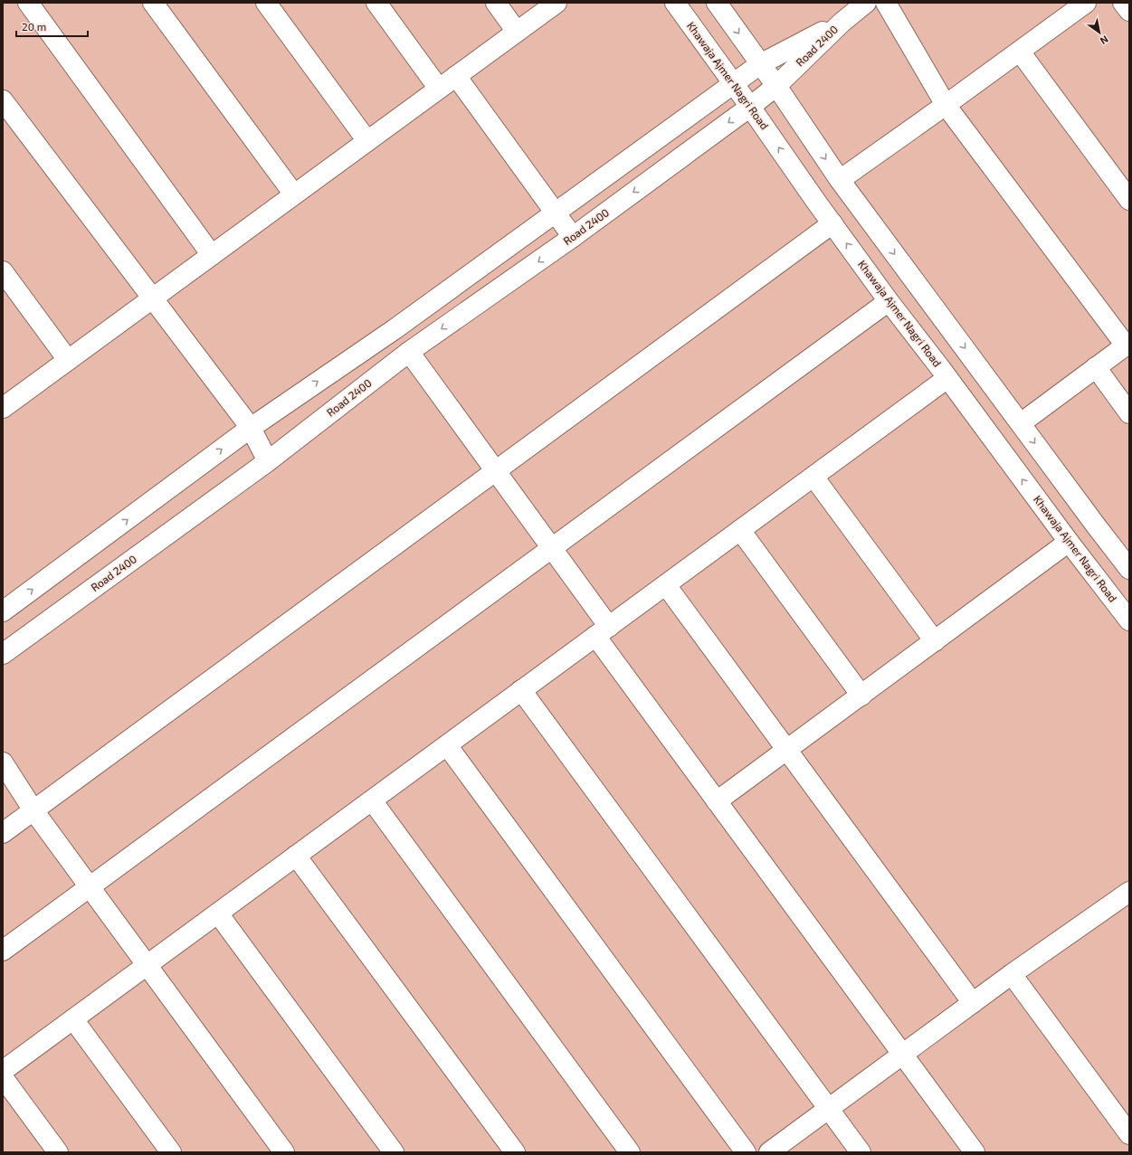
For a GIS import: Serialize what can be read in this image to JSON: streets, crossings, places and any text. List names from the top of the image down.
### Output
{
  "streets": {
    "street": ["Road 2400", "Khawaja Ajmer Nagri Road"]
  },
  "crossings": [
    ["Road 2400", "Khawaja Ajmer Nagri Road"]
  ],
  "scale_bar": "20 m",
  "north": "bottom right"
}
